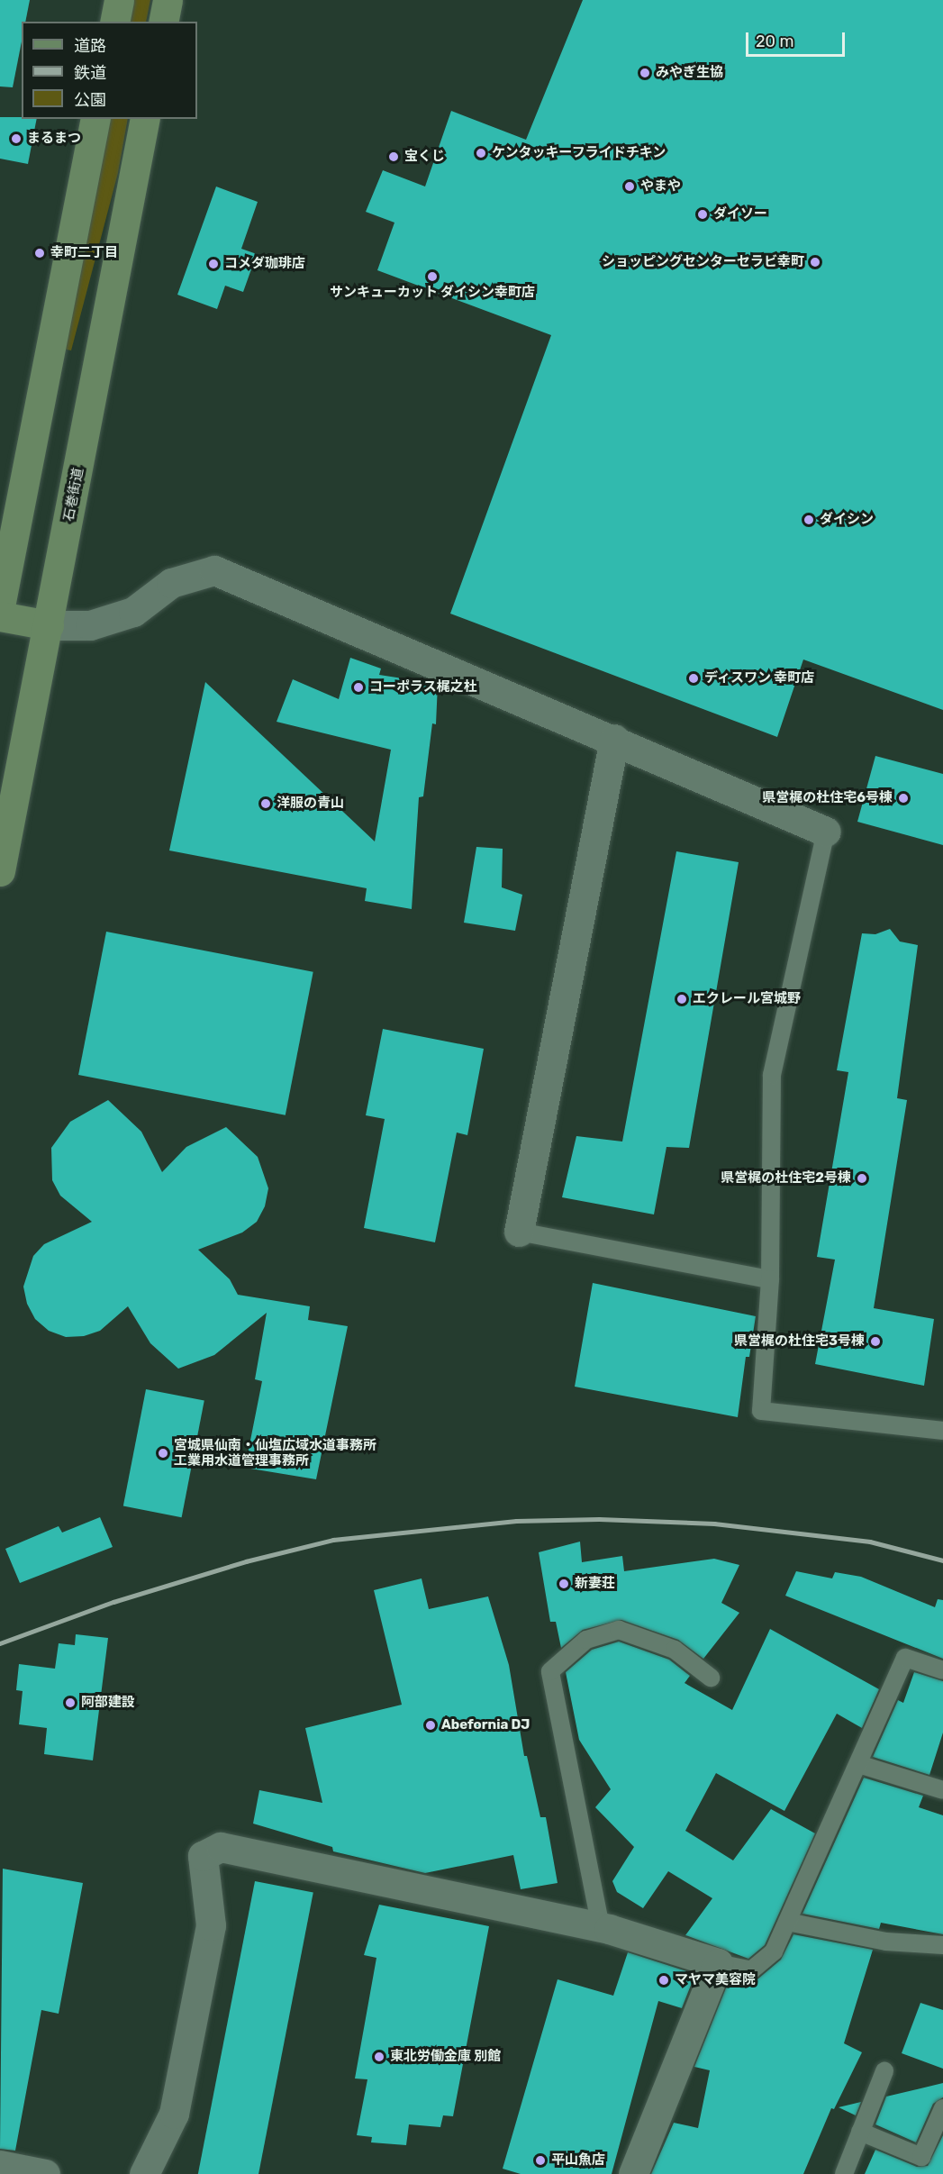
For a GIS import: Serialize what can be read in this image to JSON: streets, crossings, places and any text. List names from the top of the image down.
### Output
{
  "streets": {
    "street": ["石巻街道"]
  },
  "places": [
    "みやぎ生協",
    "まるまつ",
    "ケンタッキーフライドチキン",
    "宝くじ",
    "やまや",
    "ダイソー",
    "幸町二丁目",
    "ショッピングセンターセラビ幸町",
    "コメダ珈琲店",
    "サンキューカット ダイシン幸町店",
    "ダイシン",
    "ディスワン 幸町店",
    "コーポラス梶之杜",
    "県営梶の杜住宅6号棟",
    "洋服の青山",
    "エクレール宮城野",
    "県営梶の杜住宅2号棟",
    "県営梶の杜住宅3号棟",
    "宮城県仙南・仙塩広域水道事務所 工業用水道管理事務所",
    "新妻荘",
    "阿部建設",
    "Abefornia DJ",
    "マヤマ美容院",
    "東北労働金庫 別館",
    "平山魚店"
  ],
  "legend": ["道路", "鉄道", "公園"],
  "scale_bar": "20 m"
}
